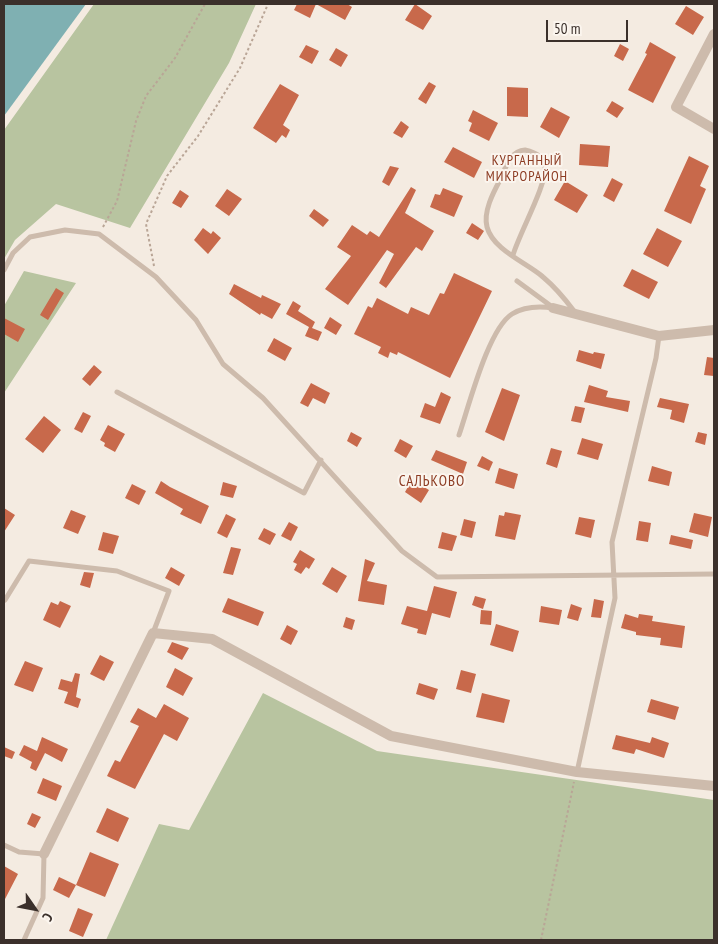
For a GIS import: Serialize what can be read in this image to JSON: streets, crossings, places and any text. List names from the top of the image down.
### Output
{
  "districts": ["КУРГАННЫЙ МИКРОРАЙОН", "САЛЬКОВО"],
  "scale_bar": "50 m",
  "north": "bottom right"
}
